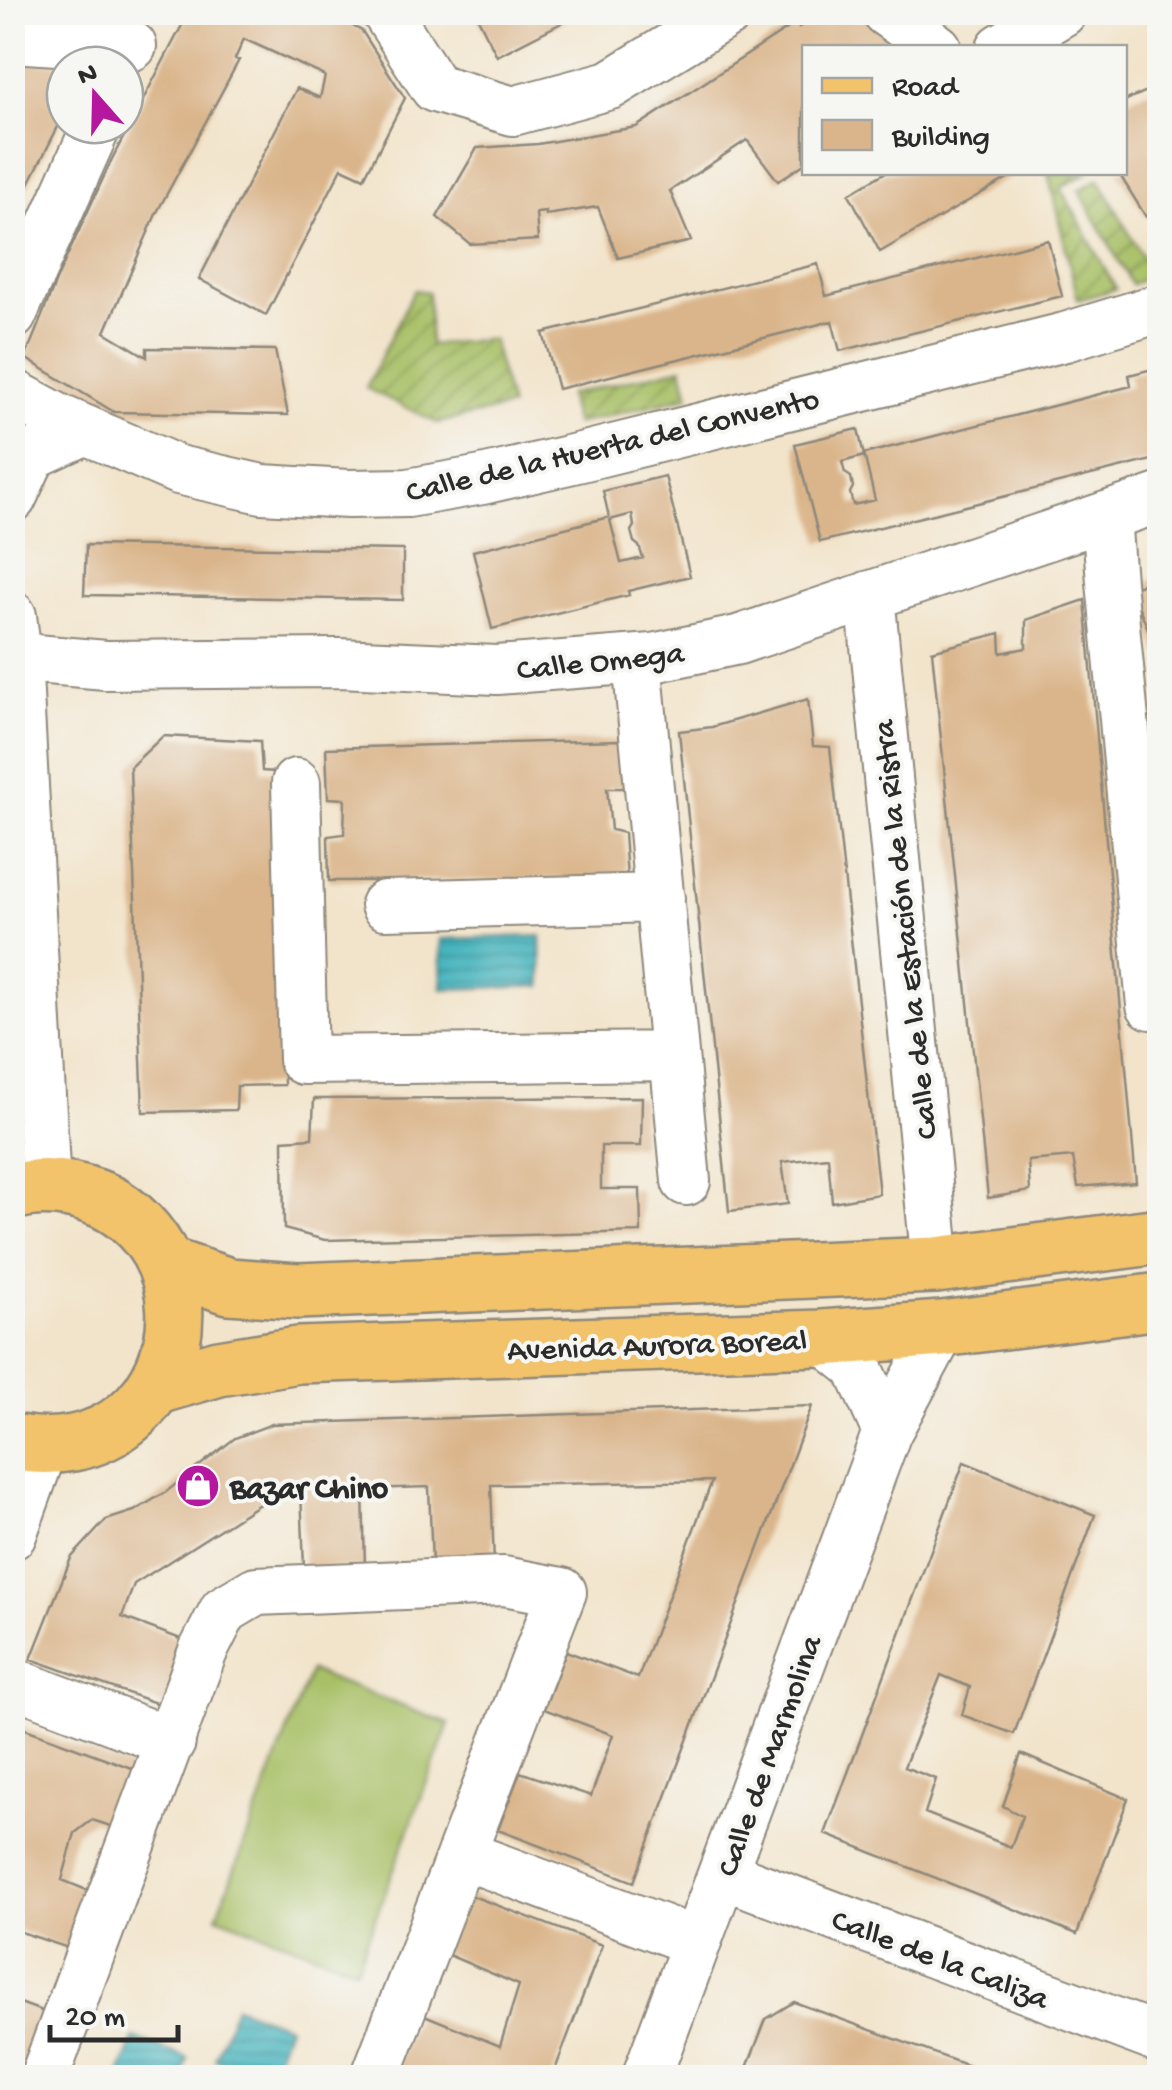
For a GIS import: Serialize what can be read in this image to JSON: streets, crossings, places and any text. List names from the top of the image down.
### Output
{
  "streets": {
    "main road": ["Avenida Aurora Boreal"],
    "street": [
      "Calle de la Huerta del Convento",
      "Calle Omega",
      "Calle de la Estación de la Ristra",
      "Calle de Marmolina",
      "Calle de la Caliza"
    ]
  },
  "crossings": [
    ["Calle Omega", "Calle de la Estación de la Ristra"],
    ["Calle de la Estación de la Ristra", "Avenida Aurora Boreal"],
    ["Avenida Aurora Boreal", "Calle de Marmolina"],
    ["Calle de Marmolina", "Calle de la Caliza"]
  ],
  "places": {
    "shop": ["Bazar Chino"]
  },
  "legend": ["Road", "Building"],
  "scale_bar": "20 m",
  "north": "top"
}
